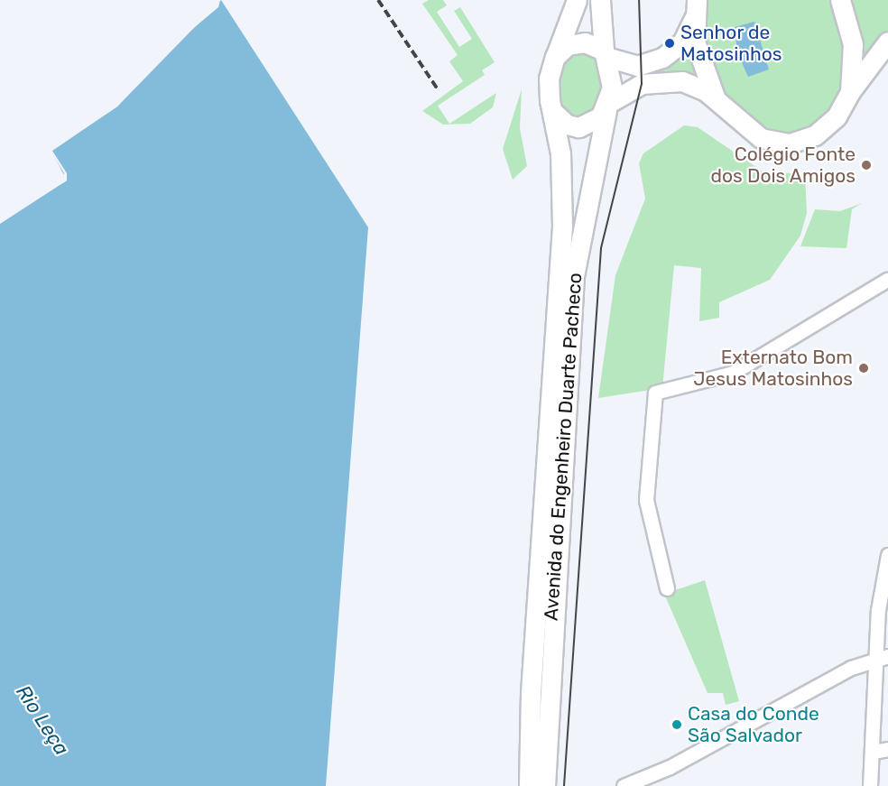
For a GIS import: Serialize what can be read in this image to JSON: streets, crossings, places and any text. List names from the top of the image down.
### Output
{
  "streets": {
    "main road": ["Avenida do Engenheiro Duarte Pacheco"]
  },
  "water": ["Rio Leça"],
  "places": [
    "Senhor de Matosinhos",
    "Colégio Fonte dos Dois Amigos",
    "Externato Bom Jesus Matosinhos",
    "Casa do Conde São Salvador"
  ]
}
